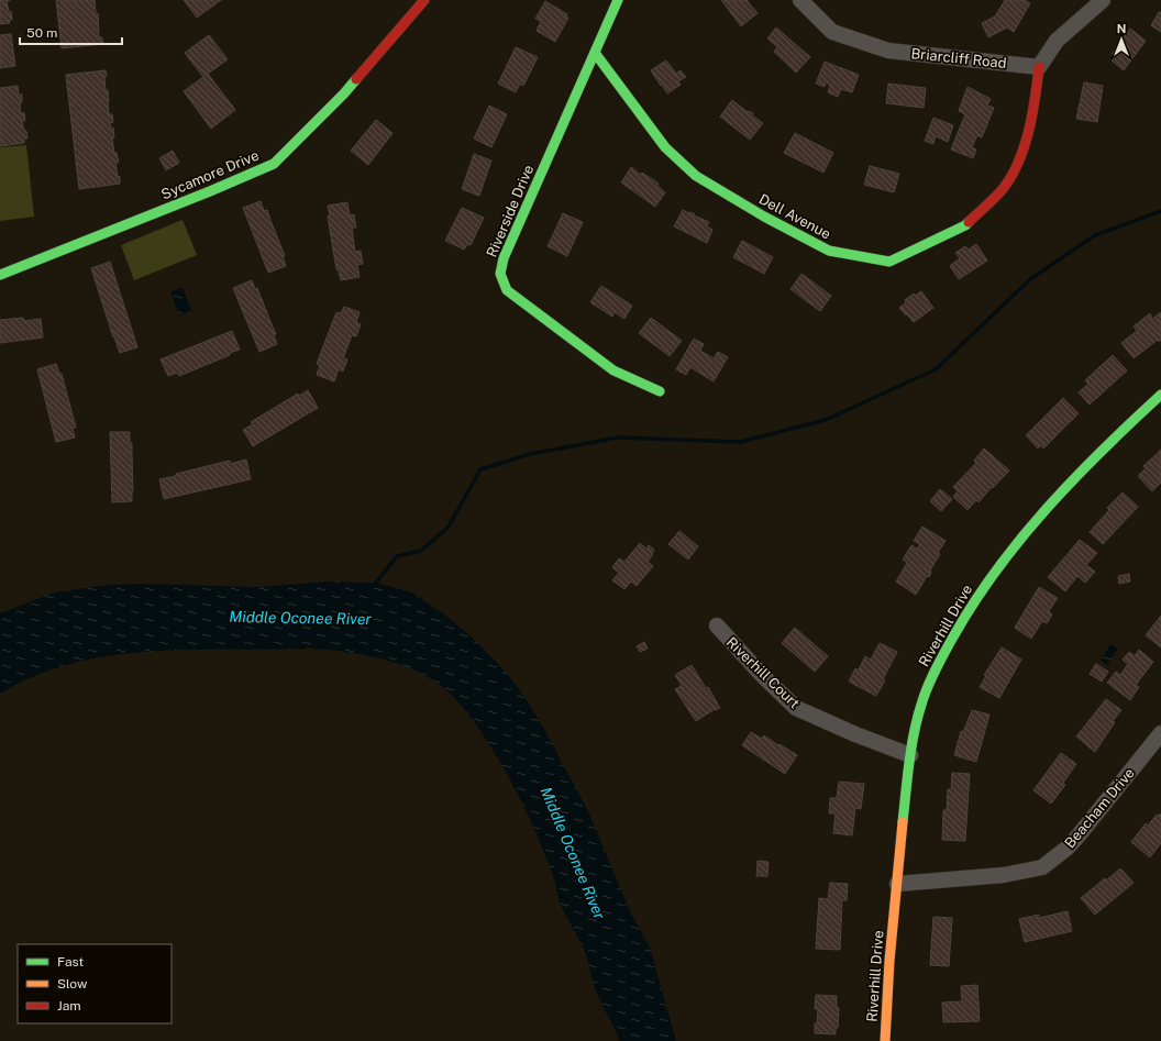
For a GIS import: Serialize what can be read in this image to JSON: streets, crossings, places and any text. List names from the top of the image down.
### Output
{
  "streets": {
    "street": [
      "Briarcliff Road",
      "Sycamore Drive",
      "Riverside Drive",
      "Dell Avenue",
      "Riverhill Drive",
      "Riverhill Court",
      "Beacham Drive"
    ]
  },
  "crossings": [
    ["Briarcliff Road", "Dell Avenue"],
    ["Riverside Drive", "Dell Avenue"],
    ["Riverhill Drive", "Riverhill Court"],
    ["Riverhill Drive", "Beacham Drive"]
  ],
  "water": ["Middle Oconee River"],
  "legend": ["Fast", "Slow", "Jam"],
  "scale_bar": "50 m",
  "north": "top"
}
